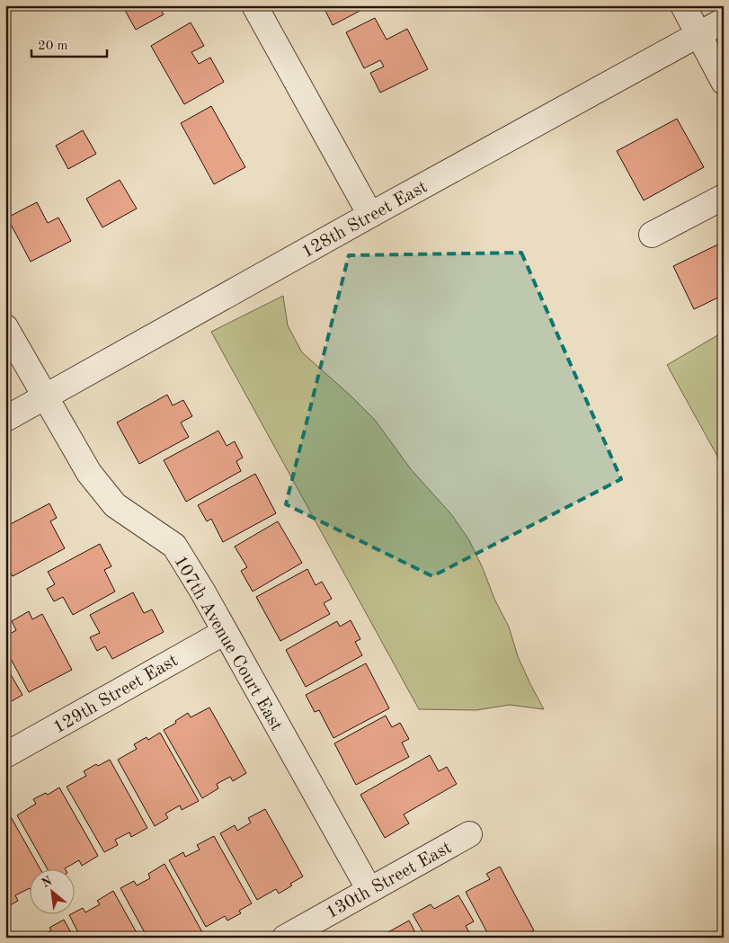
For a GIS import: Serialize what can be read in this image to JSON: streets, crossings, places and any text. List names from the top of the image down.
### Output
{
  "streets": {
    "street": [
      "128th Street East",
      "107th Avenue Court East",
      "129th Street East",
      "130th Street East"
    ]
  },
  "crossings": [
    ["128th Street East", "107th Avenue Court East"],
    ["107th Avenue Court East", "129th Street East"],
    ["107th Avenue Court East", "130th Street East"]
  ],
  "scale_bar": "20 m",
  "north": "top left"
}
